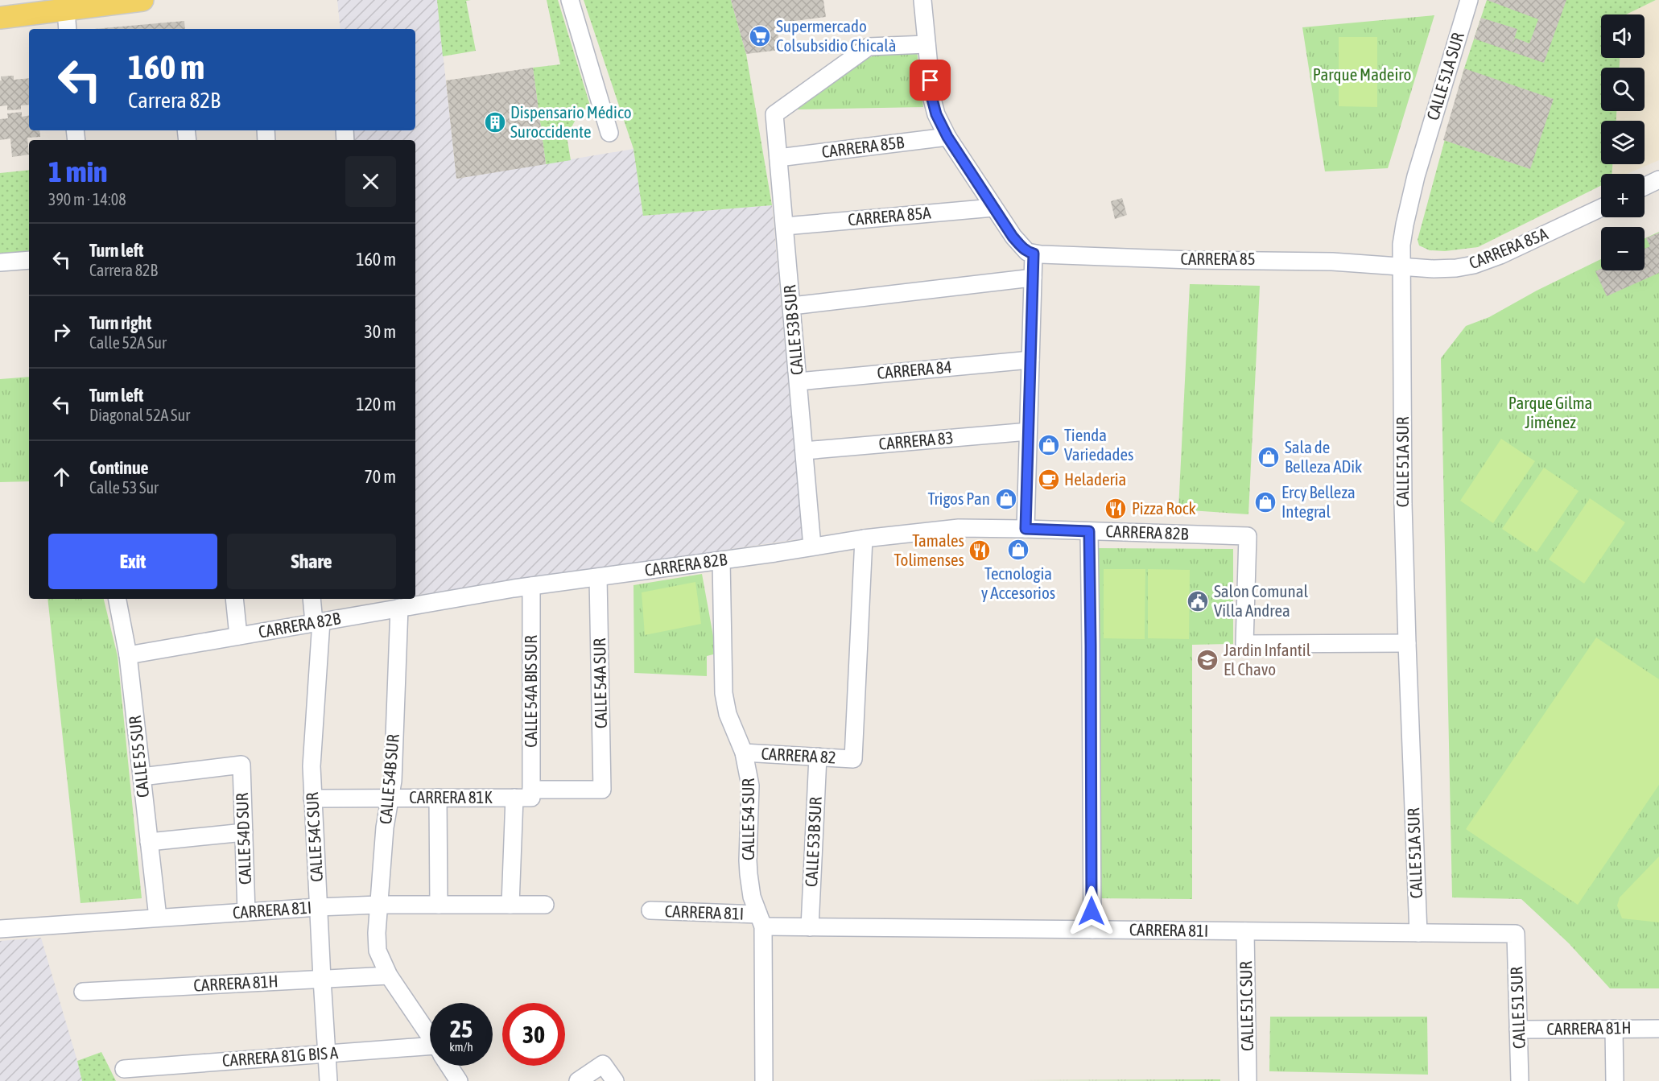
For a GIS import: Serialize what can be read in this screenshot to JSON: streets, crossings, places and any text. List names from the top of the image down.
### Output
{
  "streets": {
    "street": [
      "CALLE 51A SUR",
      "CARRERA 85B",
      "CARRERA 85A",
      "CARRERA 85",
      "CALLE 53B SUR",
      "CARRERA 84",
      "CARRERA 83",
      "CARRERA 82B",
      "CALLE 54A SUR",
      "CALLE 54A BIS SUR",
      "CARRERA 82",
      "CALLE 55 SUR",
      "CALLE 54B SUR",
      "CARRERA 81K",
      "CALLE 54 SUR",
      "CALLE 54C SUR",
      "CALLE 54D SUR",
      "CARRERA 81I",
      "CARRERA 81H",
      "CALLE 51C SUR",
      "CALLE 51 SUR",
      "CARRERA 81G BIS A"
    ]
  },
  "crossings": [
    ["CALLE 51A SUR", "CARRERA 85A"],
    ["CALLE 51A SUR", "CARRERA 85"],
    ["CALLE 51A SUR", "CARRERA 82B"],
    ["CALLE 51A SUR", "CARRERA 81I"],
    ["CARRERA 85B", "CALLE 53B SUR"],
    ["CARRERA 85A", "CARRERA 85"],
    ["CARRERA 85A", "CALLE 53B SUR"],
    ["CALLE 53B SUR", "CARRERA 84"],
    ["CALLE 53B SUR", "CARRERA 83"],
    ["CALLE 53B SUR", "CARRERA 82B"],
    ["CALLE 53B SUR", "CARRERA 82"],
    ["CALLE 53B SUR", "CARRERA 81I"],
    ["CARRERA 82B", "CALLE 54A SUR"],
    ["CARRERA 82B", "CALLE 54A BIS SUR"],
    ["CARRERA 82B", "CARRERA 82"],
    ["CARRERA 82B", "CALLE 55 SUR"],
    ["CARRERA 82B", "CALLE 54B SUR"],
    ["CARRERA 82B", "CALLE 54 SUR"],
    ["CARRERA 82B", "CALLE 54C SUR"],
    ["CALLE 54A SUR", "CARRERA 81K"],
    ["CALLE 54A BIS SUR", "CARRERA 81K"],
    ["CALLE 54A BIS SUR", "CARRERA 81I"],
    ["CARRERA 82", "CALLE 54 SUR"],
    ["CALLE 55 SUR", "CALLE 54D SUR"],
    ["CALLE 55 SUR", "CARRERA 81I"],
    ["CALLE 54B SUR", "CARRERA 81K"],
    ["CALLE 54B SUR", "CARRERA 81I"],
    ["CALLE 54B SUR", "CARRERA 81H"],
    ["CARRERA 81K", "CALLE 54C SUR"],
    ["CALLE 54 SUR", "CARRERA 81I"],
    ["CALLE 54C SUR", "CARRERA 81I"],
    ["CALLE 54C SUR", "CARRERA 81H"],
    ["CALLE 54C SUR", "CARRERA 81G BIS A"],
    ["CALLE 54D SUR", "CARRERA 81I"],
    ["CARRERA 81I", "CALLE 51C SUR"],
    ["CARRERA 81I", "CALLE 51 SUR"],
    ["CARRERA 81H", "CALLE 51 SUR"]
  ],
  "parks": ["Parque Madeiro", "Parque Gilma Jiménez"],
  "places": {
    "supermarket": ["Supermercado Colsubsidio Chicalà"],
    "building": ["Dispensario Médico Suroccidente"],
    "shop": [
      "Tienda Variedades",
      "Sala de Belleza ADik",
      "Trigos Pan",
      "Ercy Belleza Integral",
      "Tecnologia y Accesorios"
    ],
    "cafe": ["Heladeria"],
    "restaurant": ["Pizza Rock", "Tamales Tolimenses"],
    "public building": ["Salon Comunal Villa Andrea"],
    "school or university": ["Jardin Infantil El Chavo"]
  },
  "page": {
    "map_buttons": ["+", "−"],
    "turn": ["160 m", "Carrera 82B"],
    "heading": ["1 min", "390 m · 14:08"],
    "list": [
      {
        "name": "Turn left",
        "note": "Carrera 82B",
        "value": "160 m"
      },
      {
        "name": "Turn right",
        "note": "Calle 52A Sur",
        "value": "30 m"
      },
      {
        "name": "Turn left",
        "note": "Diagonal 52A Sur",
        "value": "120 m"
      },
      {
        "name": "Continue",
        "note": "Calle 53 Sur",
        "value": "70 m"
      }
    ],
    "buttons": ["Exit", "Share"],
    "speed": "25 km/h",
    "limit": "30"
  }
}
